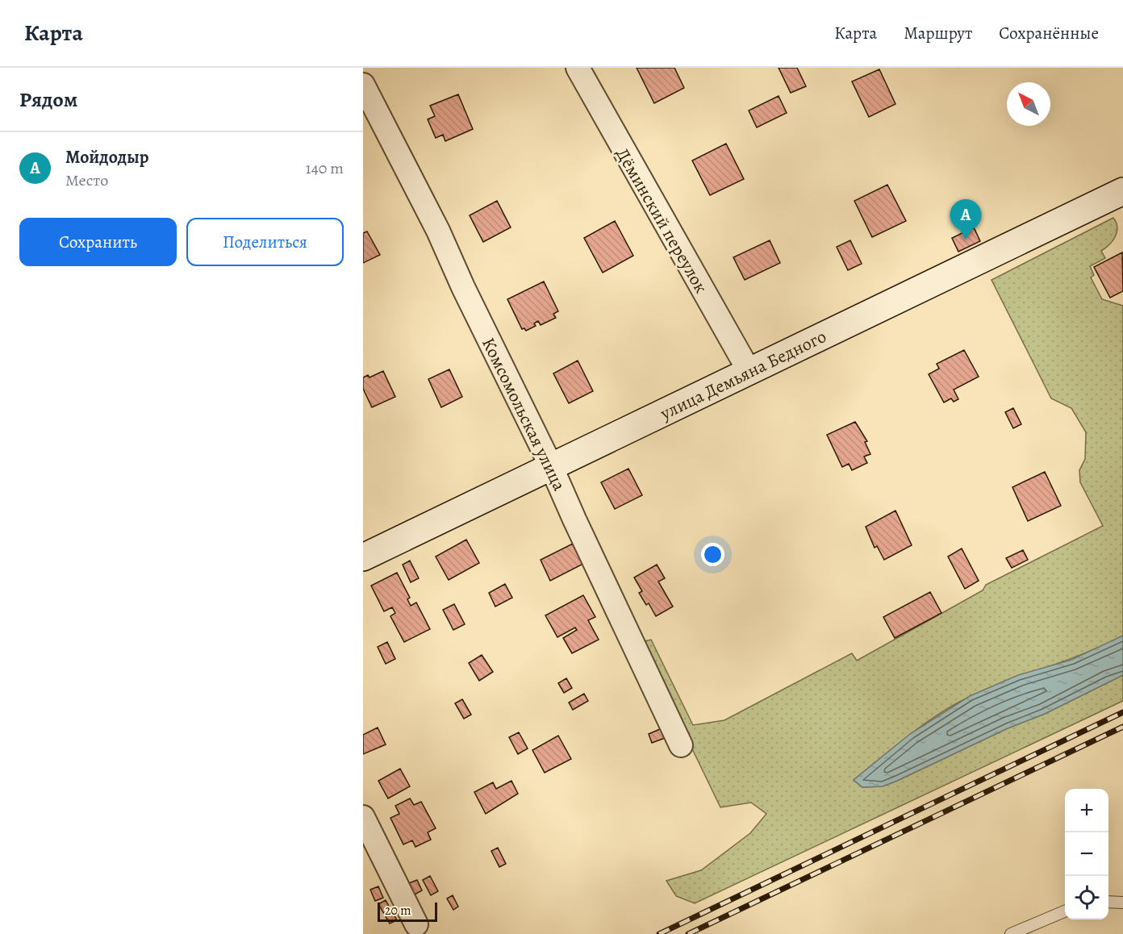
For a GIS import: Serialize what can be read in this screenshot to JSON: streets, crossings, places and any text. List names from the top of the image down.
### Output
{
  "streets": {
    "street": ["Дёминский переулок", "улица Демьяна Бедного", "Комсомольская улица"]
  },
  "crossings": [
    ["Дёминский переулок", "улица Демьяна Бедного"],
    ["улица Демьяна Бедного", "Комсомольская улица"]
  ],
  "scale_bar": "20 m",
  "north": "top left",
  "page": {
    "header": "Карта",
    "nav": ["Карта", "Маршрут", "Сохранённые"],
    "heading": "Рядом",
    "list": [
      {
        "mark": "A",
        "name": "Мойдодыр",
        "note": "Место",
        "value": "140 m"
      }
    ],
    "pins": "A",
    "buttons": ["Сохранить", "Поделиться"],
    "map_buttons": ["+", "−"],
    "scale": "20 m"
  }
}
